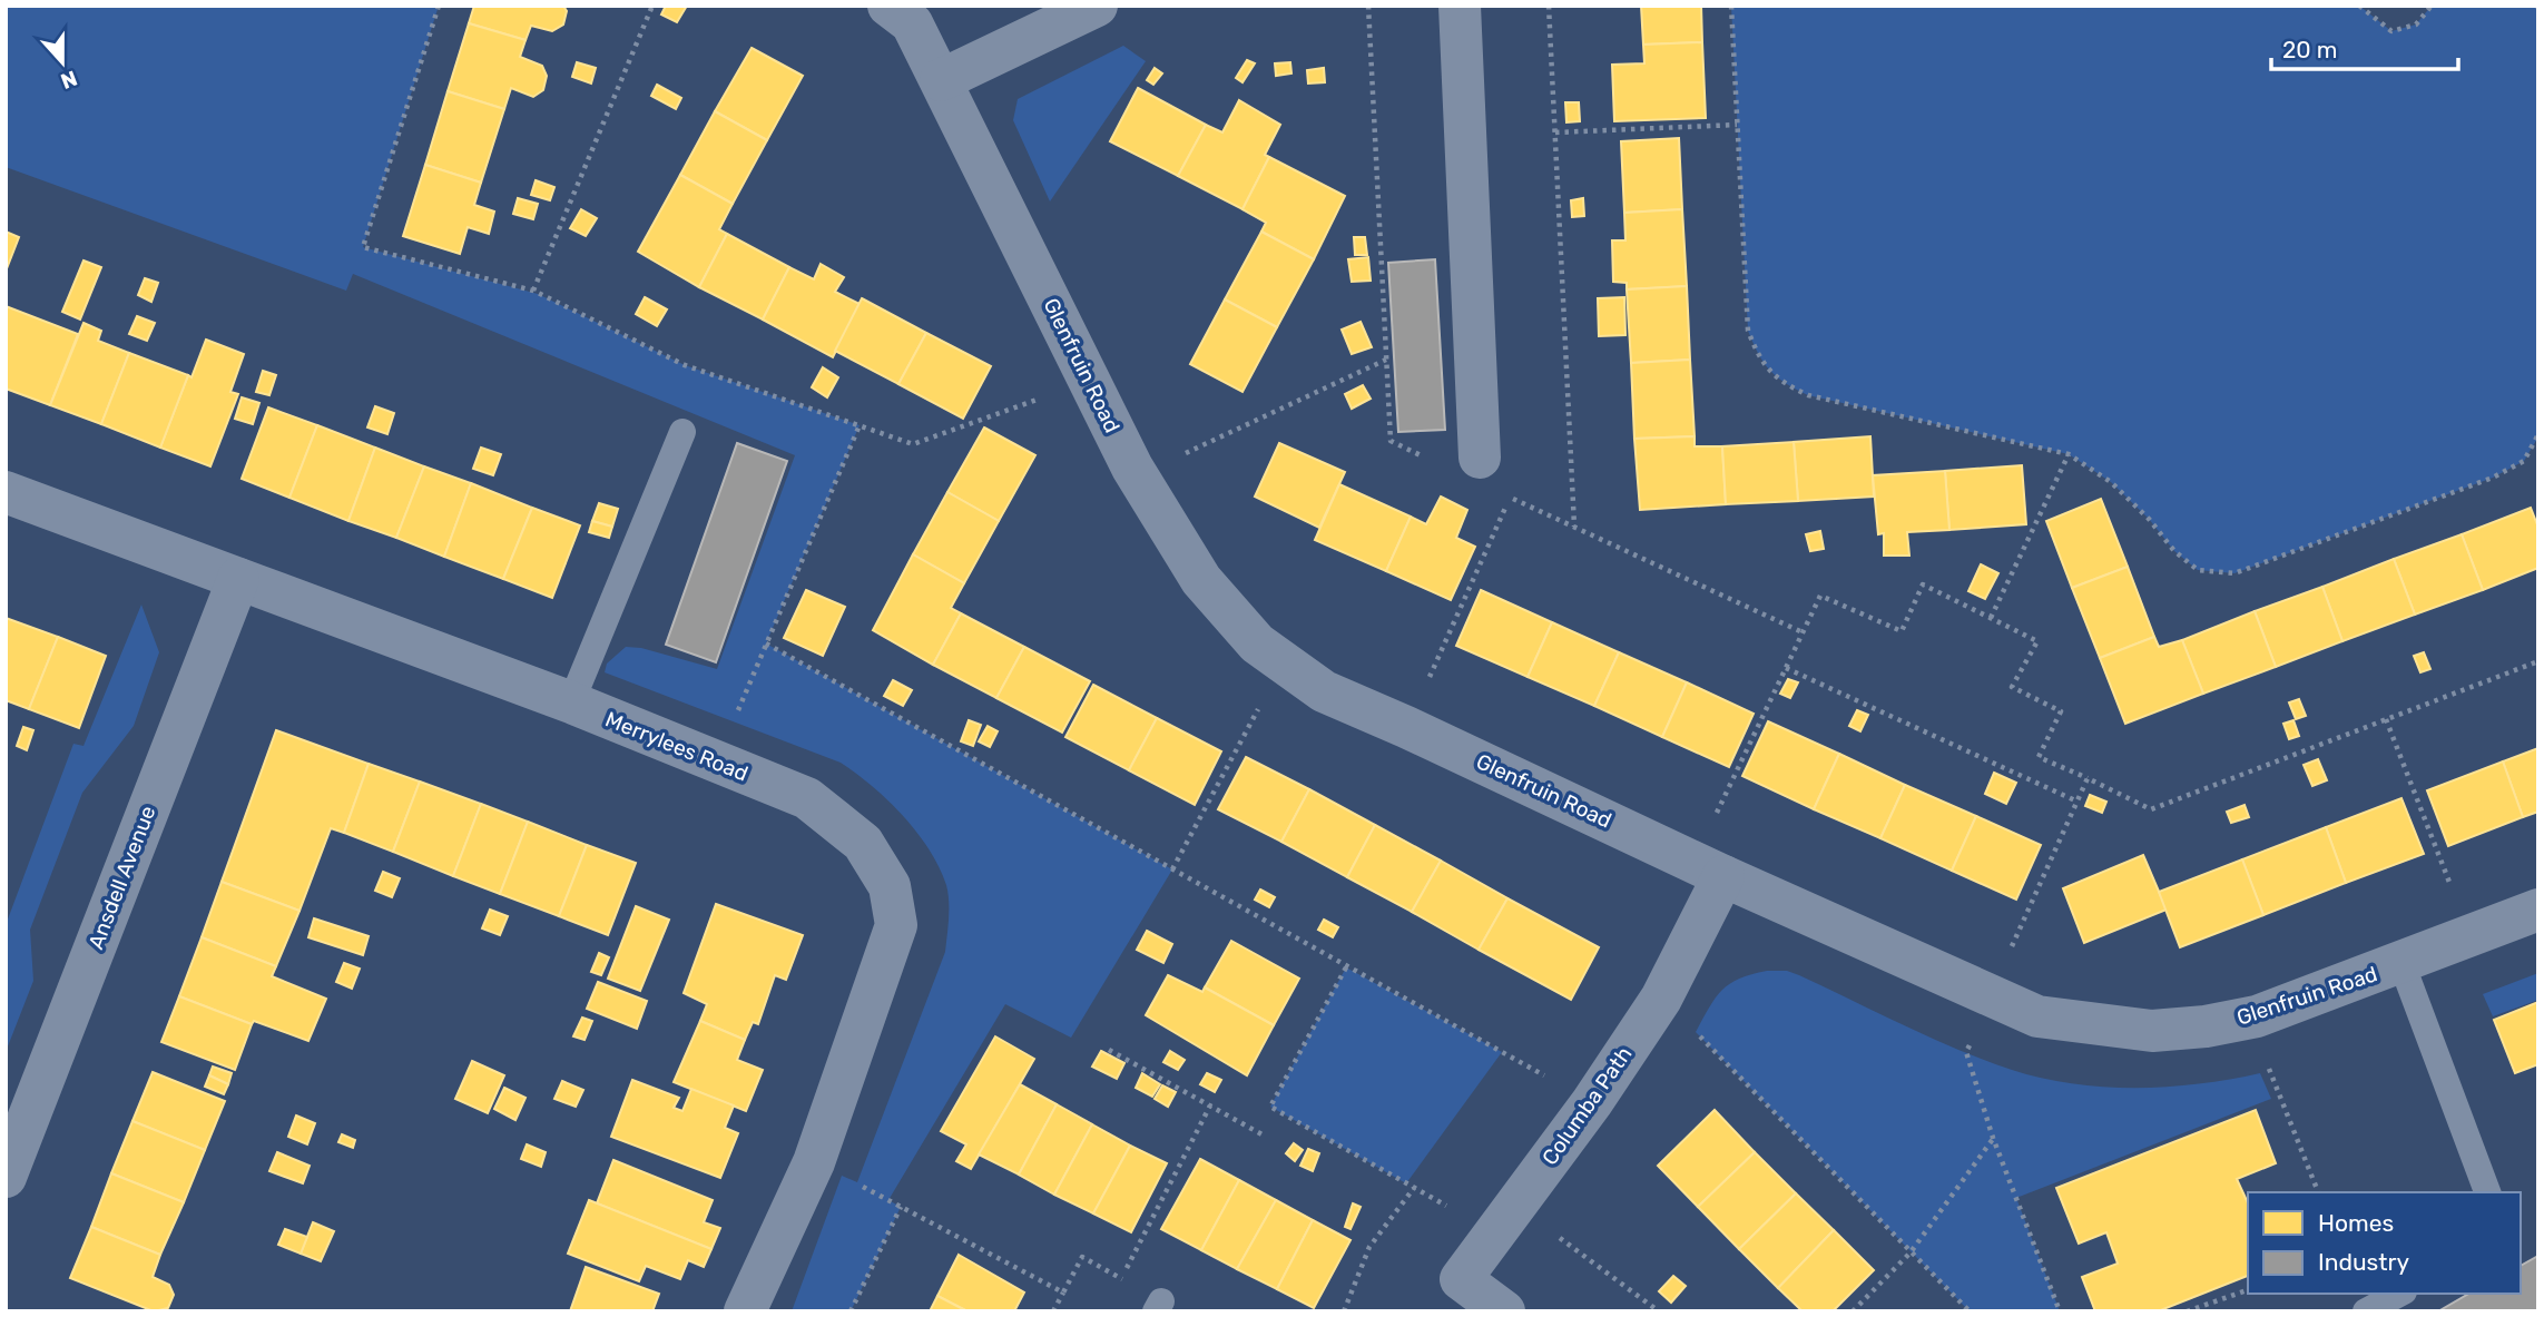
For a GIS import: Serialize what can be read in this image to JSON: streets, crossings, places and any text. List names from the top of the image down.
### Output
{
  "streets": {
    "street": [
      "Glenfruin Road",
      "Merrylees Road",
      "Ansdell Avenue",
      "Columba Path"
    ]
  },
  "crossings": [
    ["Glenfruin Road", "Columba Path"],
    ["Merrylees Road", "Ansdell Avenue"]
  ],
  "legend": ["Homes", "Industry"],
  "scale_bar": "20 m",
  "north": "bottom"
}
